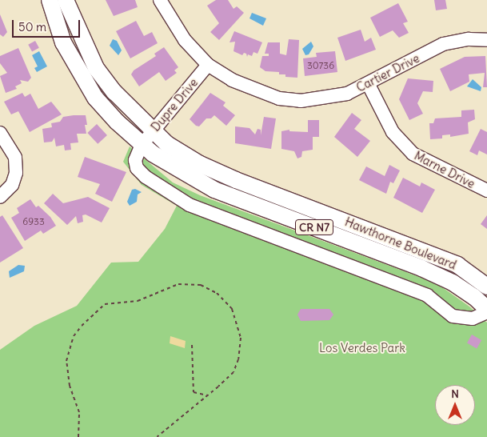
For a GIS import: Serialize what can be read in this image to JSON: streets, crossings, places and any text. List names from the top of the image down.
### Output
{
  "streets": {
    "main road": ["CR N7", "Hawthorne Boulevard"],
    "street": ["Cartier Drive", "Dupre Drive", "Marne Drive"]
  },
  "crossings": [
    ["Cartier Drive", "Dupre Drive"],
    ["Cartier Drive", "Marne Drive"],
    ["Dupre Drive", "Hawthorne Boulevard"]
  ],
  "parks": ["Los Verdes Park"],
  "house_numbers": ["30736", "6933"],
  "scale_bar": "50 m",
  "north": "top"
}
